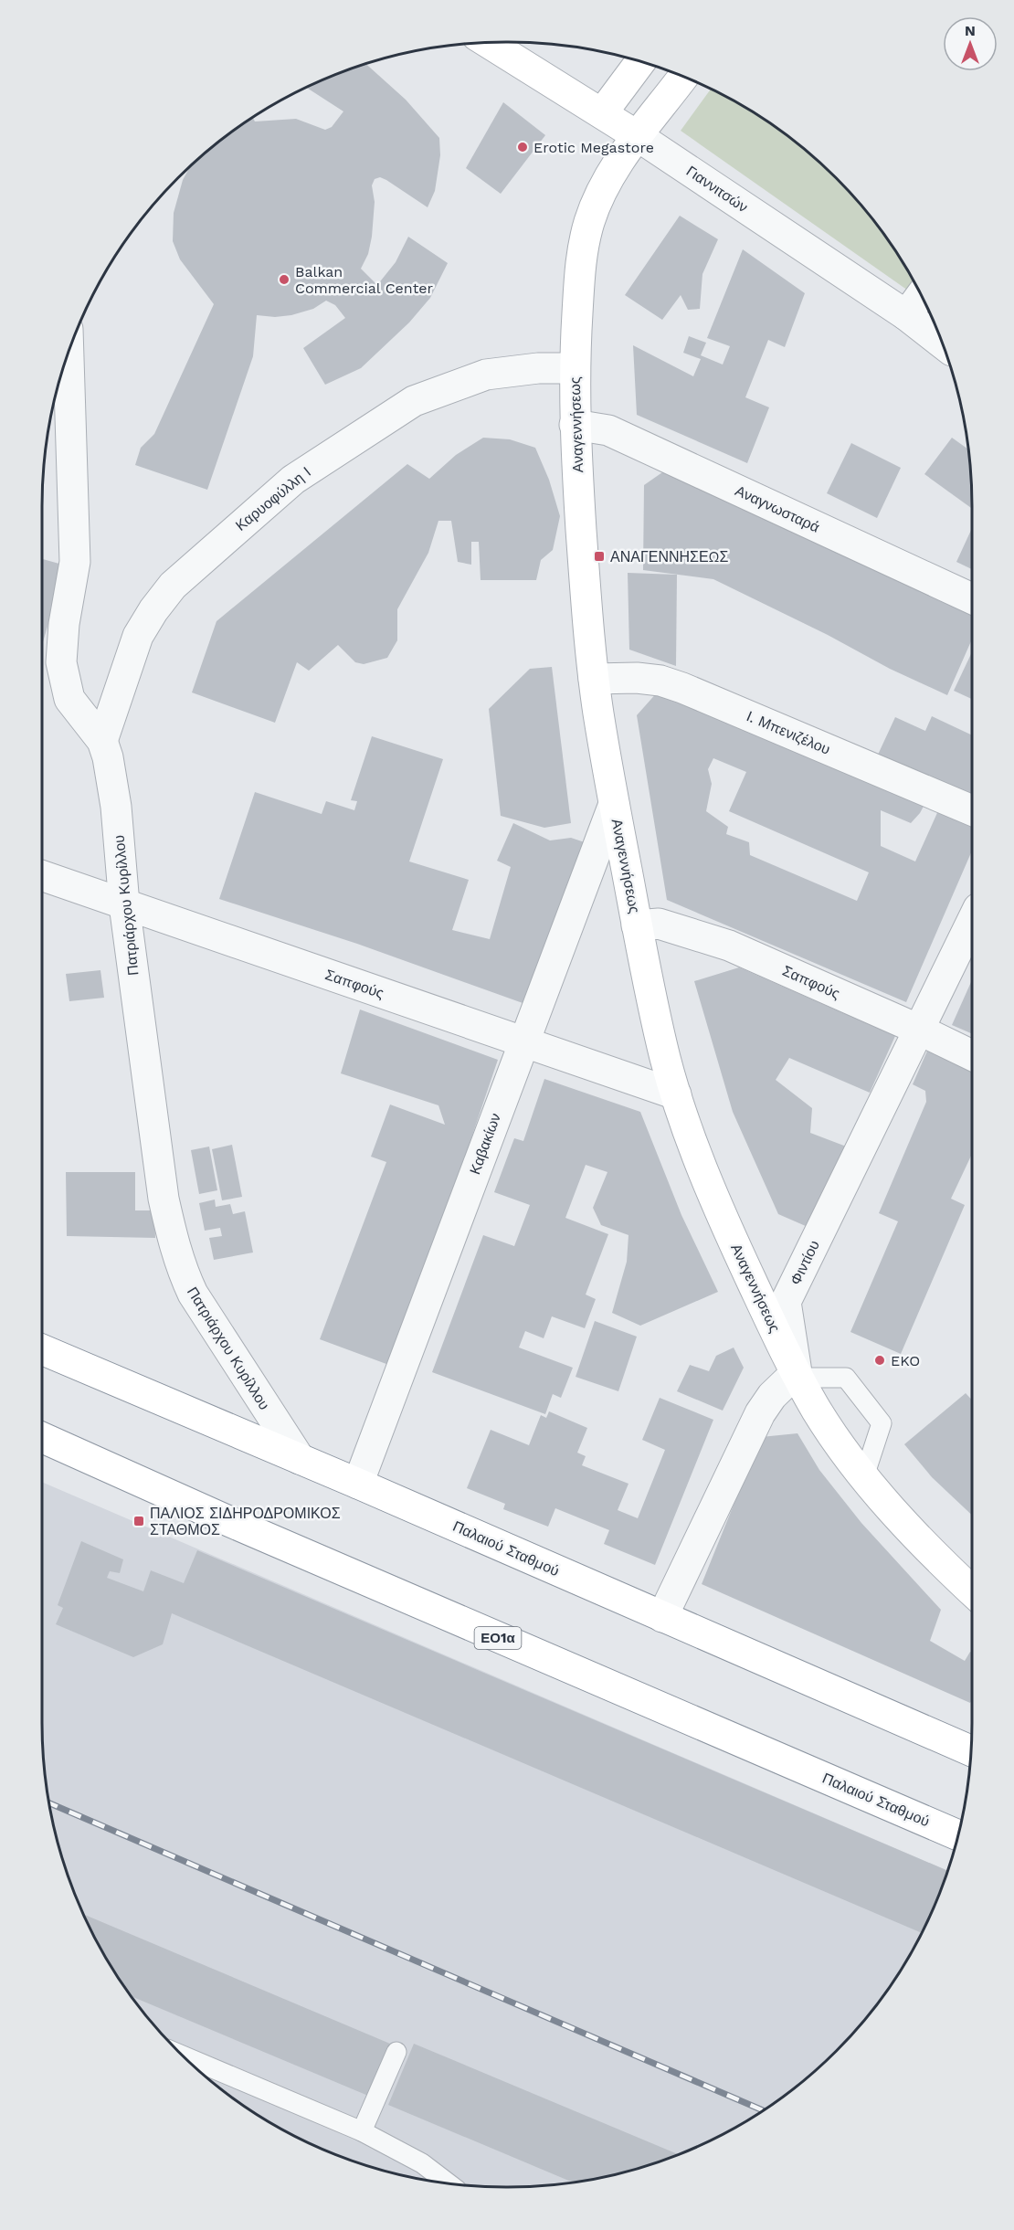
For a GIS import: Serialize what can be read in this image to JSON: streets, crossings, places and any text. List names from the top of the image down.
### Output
{
  "streets": {
    "main road": [
      "Γιαννιτσών",
      "Αναγεννήσεως",
      "Παλαιού Σταθμού",
      "ΕΟ1α"
    ],
    "street": [
      "Καρυοφύλλη Ι",
      "Αναγνωσταρά",
      "Ι. Μπενιζέλου",
      "Πατριάρχου Κυρίλλου",
      "Σαπφούς",
      "Καβακίων",
      "Φιντίου"
    ]
  },
  "crossings": [
    ["Γιαννιτσών", "Αναγεννήσεως"],
    ["Αναγεννήσεως", "Καρυοφύλλη Ι"],
    ["Αναγεννήσεως", "Αναγνωσταρά"],
    ["Αναγεννήσεως", "Ι. Μπενιζέλου"],
    ["Αναγεννήσεως", "Σαπφούς"],
    ["Αναγεννήσεως", "Καβακίων"],
    ["Αναγεννήσεως", "Φιντίου"],
    ["Καρυοφύλλη Ι", "Πατριάρχου Κυρίλλου"],
    ["Πατριάρχου Κυρίλλου", "Σαπφούς"],
    ["Πατριάρχου Κυρίλλου", "Παλαιού Σταθμού"],
    ["Σαπφούς", "Καβακίων"],
    ["Σαπφούς", "Φιντίου"],
    ["Καβακίων", "Παλαιού Σταθμού"]
  ],
  "places": {
    "other": ["Erotic Megastore", "Balkan Commercial Center", "EKO"],
    "transit": ["ΑΝΑΓΕΝΝΗΣΕΩΣ", "ΠΑΛΙΟΣ ΣΙΔΗΡΟΔΡΟΜΙΚΟΣ ΣΤΑΘΜΟΣ"]
  },
  "north": "top"
}
